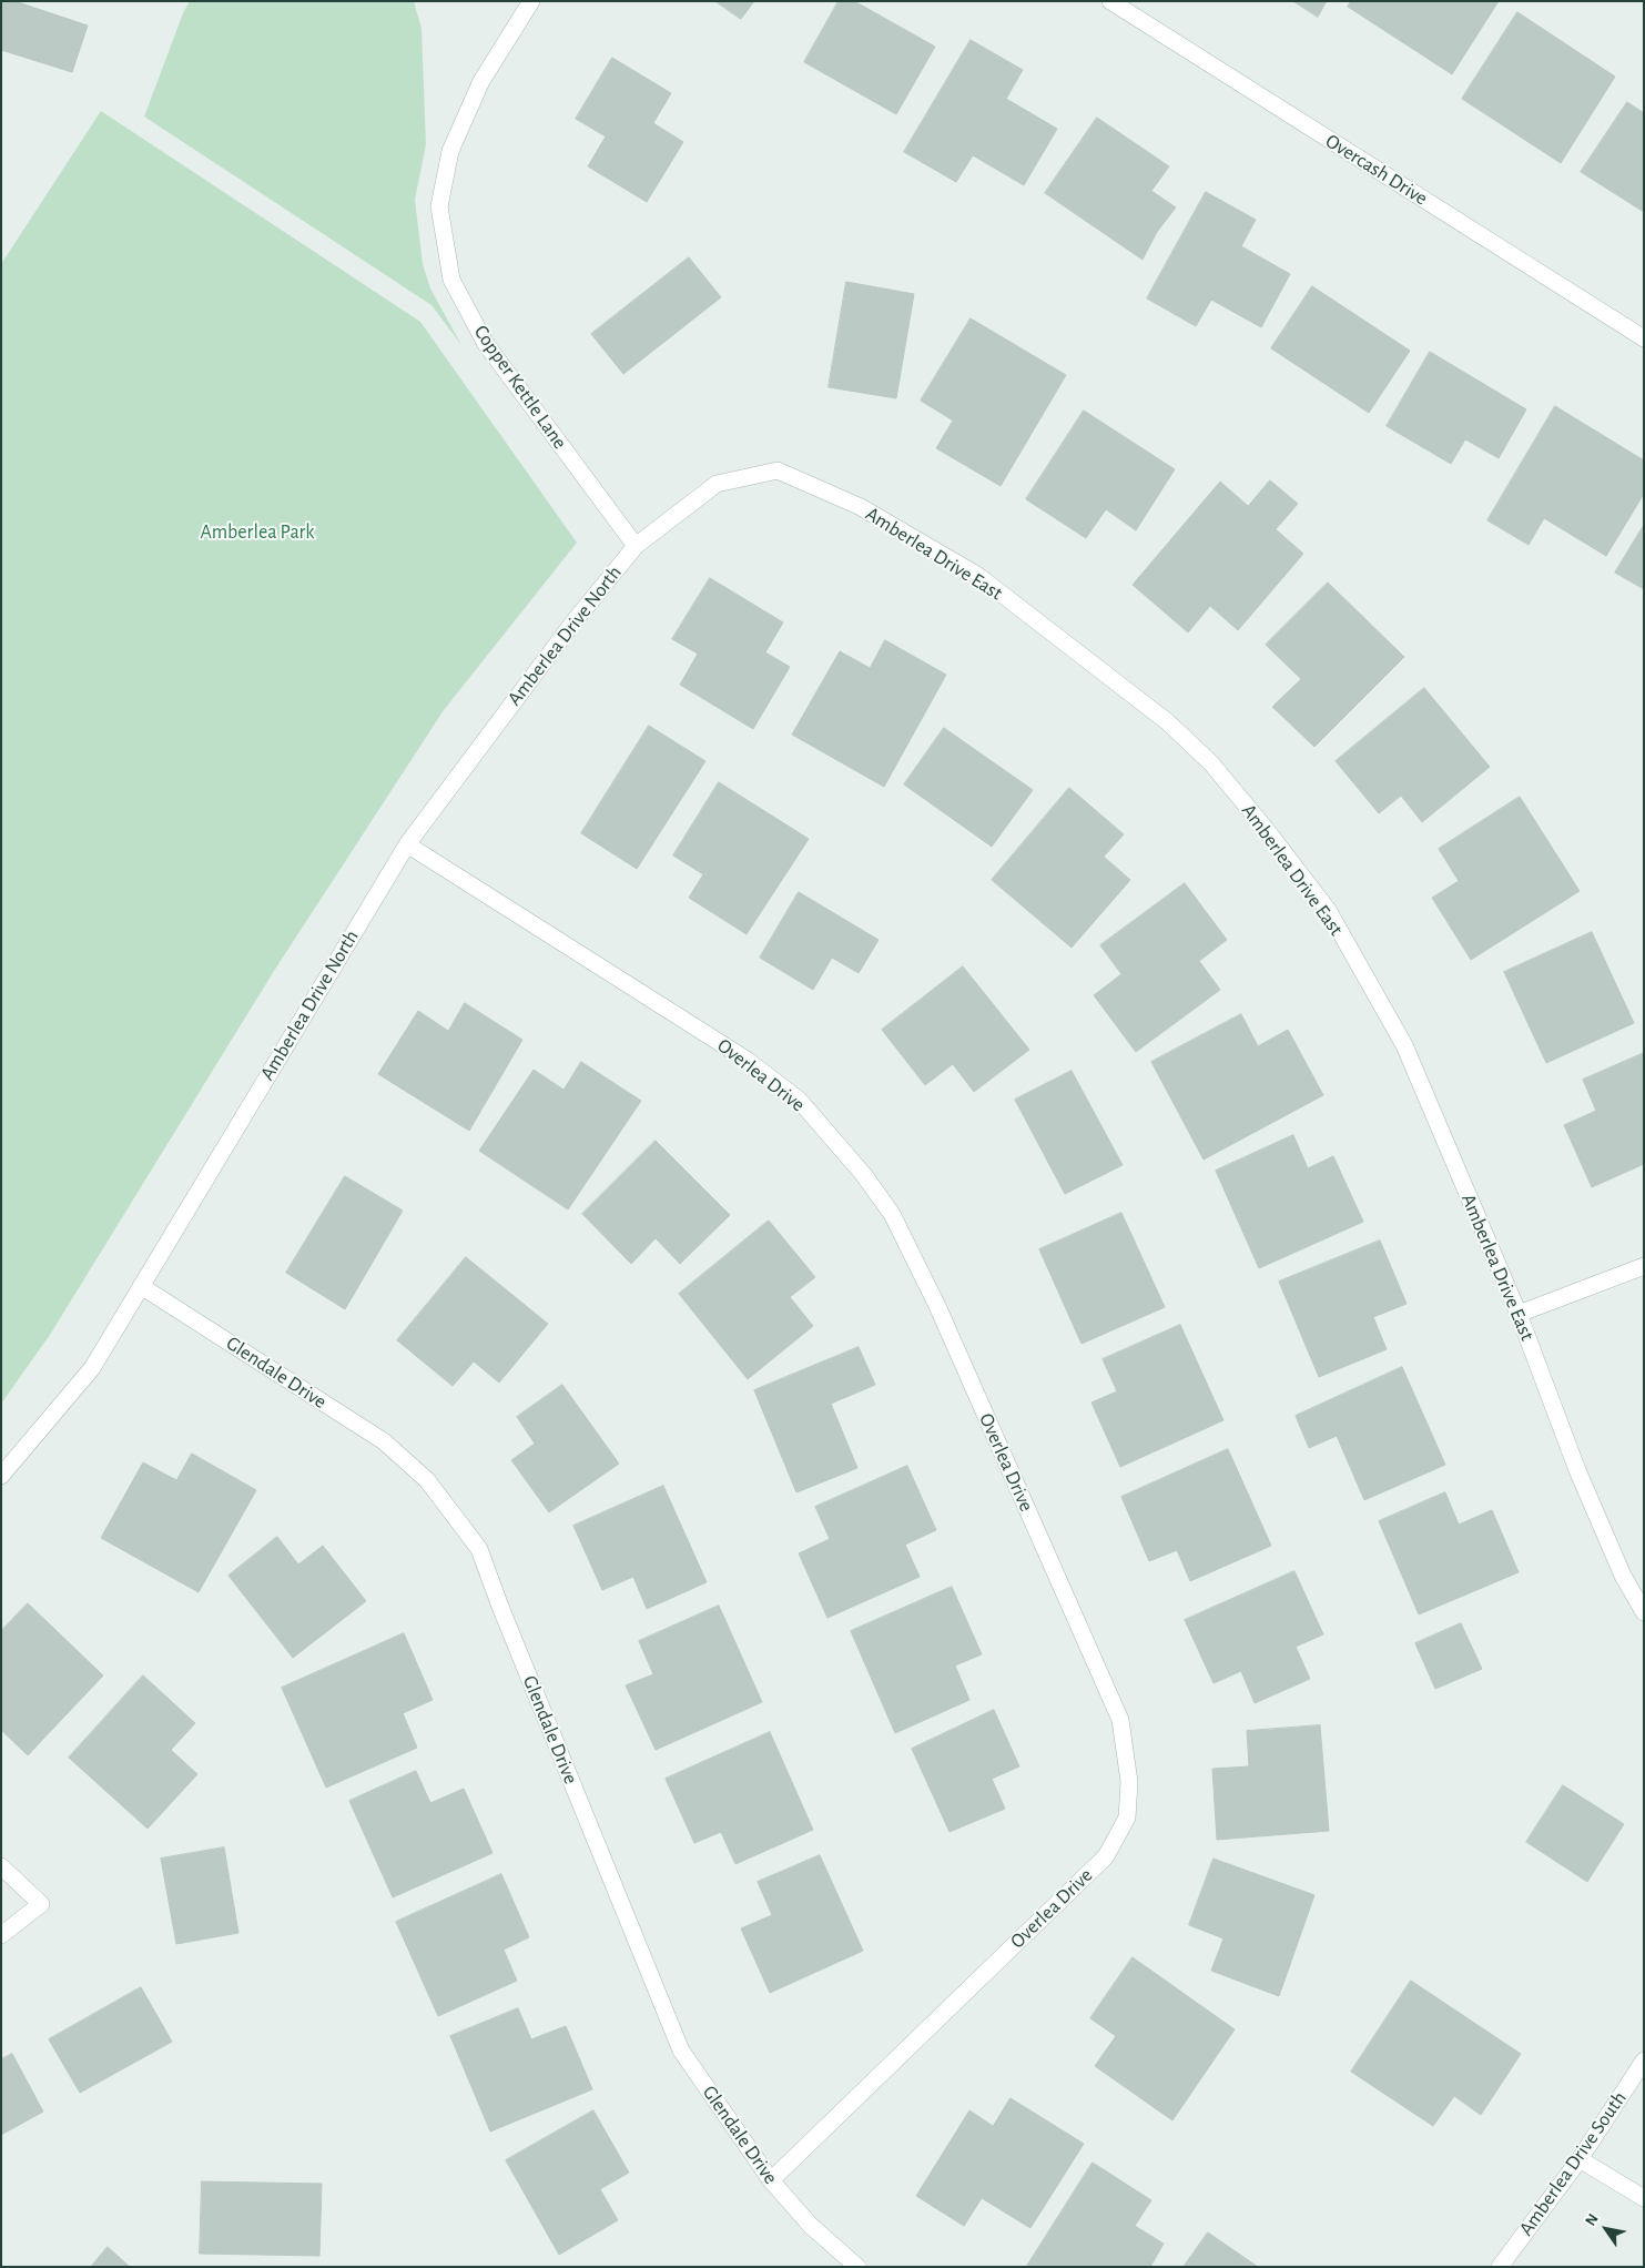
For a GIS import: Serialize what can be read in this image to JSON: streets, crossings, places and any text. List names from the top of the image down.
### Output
{
  "streets": {
    "street": [
      "Overcash Drive",
      "Copper Kettle Lane",
      "Amberlea Drive East",
      "Amberlea Drive North",
      "Overlea Drive",
      "Glendale Drive",
      "Amberlea Drive South"
    ]
  },
  "crossings": [
    ["Copper Kettle Lane", "Amberlea Drive East"],
    ["Copper Kettle Lane", "Amberlea Drive North"],
    ["Amberlea Drive East", "Amberlea Drive North"],
    ["Amberlea Drive North", "Overlea Drive"],
    ["Amberlea Drive North", "Glendale Drive"],
    ["Overlea Drive", "Glendale Drive"]
  ],
  "parks": ["Amberlea Park"],
  "north": "top left"
}
